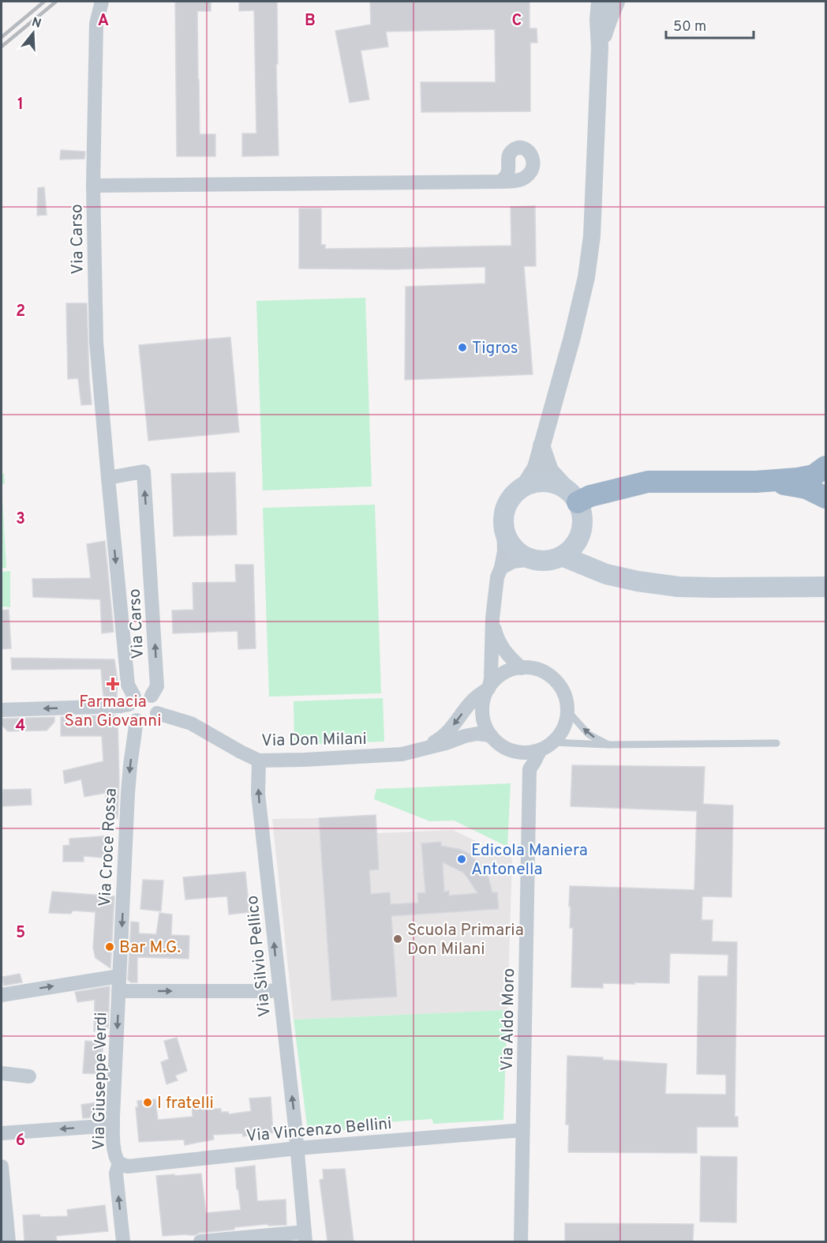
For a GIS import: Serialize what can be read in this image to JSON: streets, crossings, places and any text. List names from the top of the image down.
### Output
{
  "streets": {
    "street": [
      "Via Carso",
      "Via Don Milani",
      "Via Croce Rossa",
      "Via Silvio Pellico",
      "Via Aldo Moro",
      "Via Giuseppe Verdi",
      "Via Vincenzo Bellini"
    ]
  },
  "crossings": [
    ["Via Carso", "Via Don Milani"],
    ["Via Carso", "Via Croce Rossa"],
    ["Via Don Milani", "Via Croce Rossa"],
    ["Via Don Milani", "Via Silvio Pellico"],
    ["Via Don Milani", "Via Aldo Moro"],
    ["Via Croce Rossa", "Via Giuseppe Verdi"],
    ["Via Silvio Pellico", "Via Vincenzo Bellini"],
    ["Via Aldo Moro", "Via Vincenzo Bellini"],
    ["Via Giuseppe Verdi", "Via Vincenzo Bellini"]
  ],
  "one_way": ["Via Croce Rossa", "Via Silvio Pellico"],
  "places": {
    "other": [
      "Tigros",
      "Edicola Maniera Antonella",
      "Scuola Primaria Don Milani",
      "Bar M.G.",
      "I fratelli"
    ],
    "health": ["Farmacia San Giovanni"]
  },
  "scale_bar": "50 m",
  "north": "top",
  "grid": {
    "columns": ["A", "B", "C"],
    "rows": [
      "1",
      "2",
      "3",
      "4",
      "5",
      "6"
    ]
  }
}
